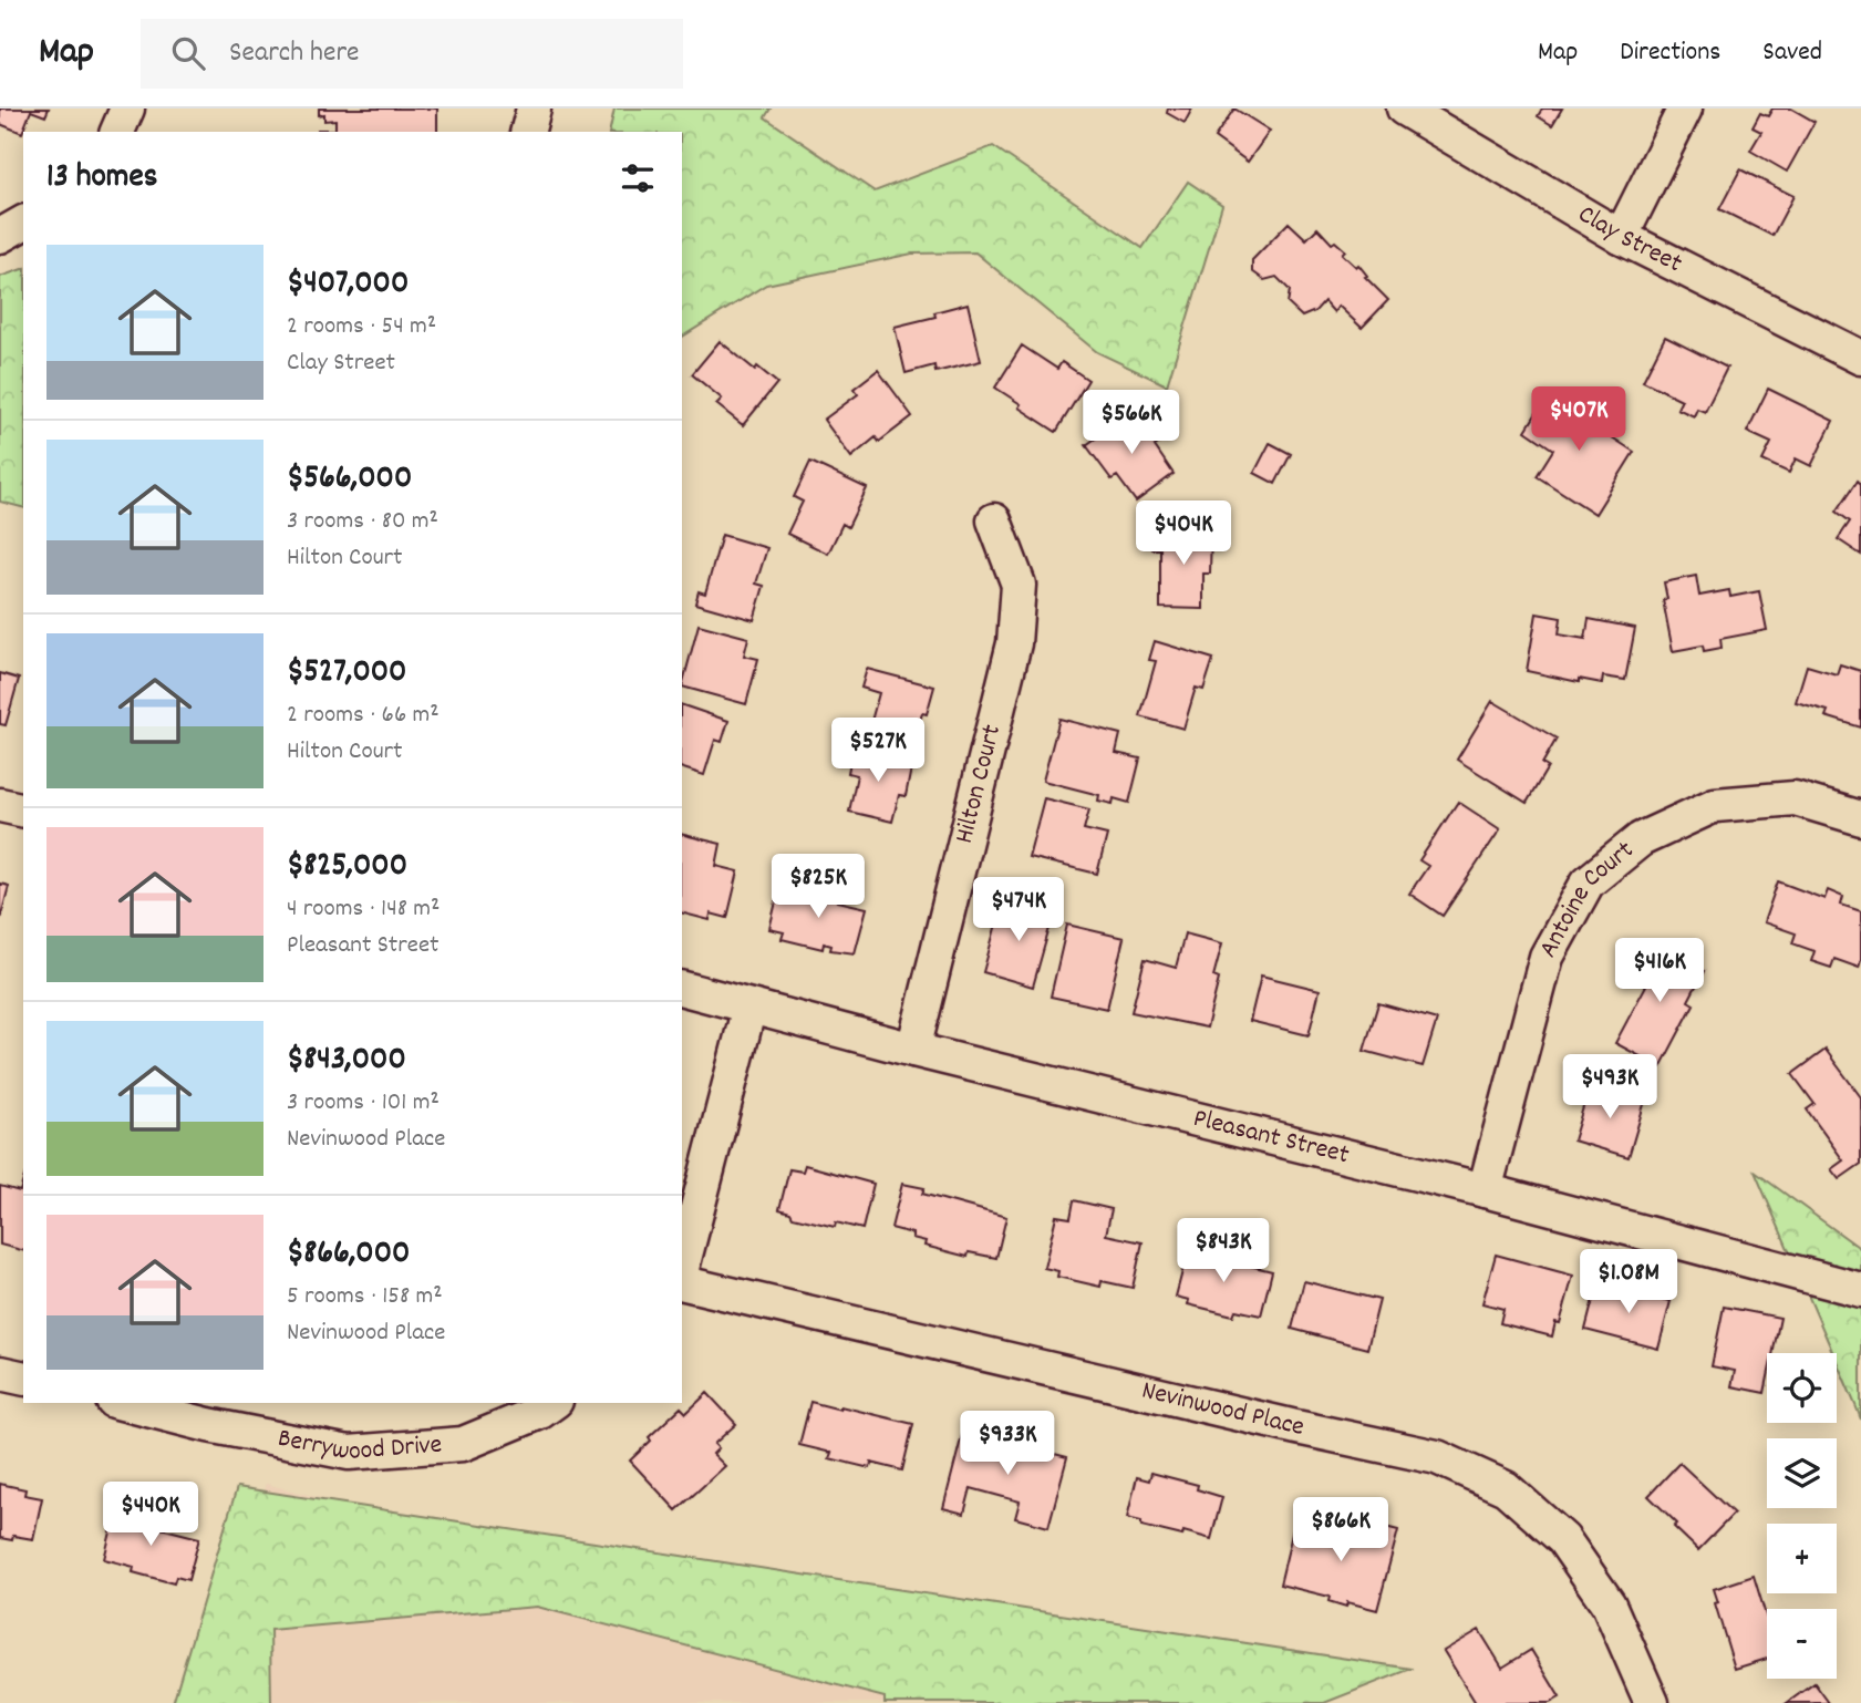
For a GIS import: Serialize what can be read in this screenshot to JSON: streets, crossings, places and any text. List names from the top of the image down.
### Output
{
  "streets": {
    "street": [
      "Clay Street",
      "Hilton Court",
      "Antoine Court",
      "Pleasant Street",
      "Nevinwood Place",
      "Berrywood Drive"
    ]
  },
  "crossings": [
    ["Hilton Court", "Pleasant Street"],
    ["Antoine Court", "Pleasant Street"]
  ],
  "page": {
    "header": "Map",
    "search": "Search here",
    "nav": ["Map", "Directions", "Saved"],
    "heading": "13 homes",
    "list": [
      {
        "name": "$407,000",
        "note": "2 rooms · 54 m² · Clay Street"
      },
      {
        "name": "$566,000",
        "note": "3 rooms · 80 m² · Hilton Court"
      },
      {
        "name": "$527,000",
        "note": "2 rooms · 66 m² · Hilton Court"
      },
      {
        "name": "$825,000",
        "note": "4 rooms · 148 m² · Pleasant Street"
      },
      {
        "name": "$843,000",
        "note": "3 rooms · 101 m² · Nevinwood Place"
      },
      {
        "name": "$866,000",
        "note": "5 rooms · 158 m² · Nevinwood Place"
      }
    ],
    "price": [
      "$407K",
      "$566K",
      "$404K",
      "$527K",
      "$825K",
      "$474K",
      "$416K",
      "$493K",
      "$843K",
      "$1.08M",
      "$933K",
      "$440K",
      "$866K"
    ],
    "map_buttons": ["+", "−"]
  }
}
